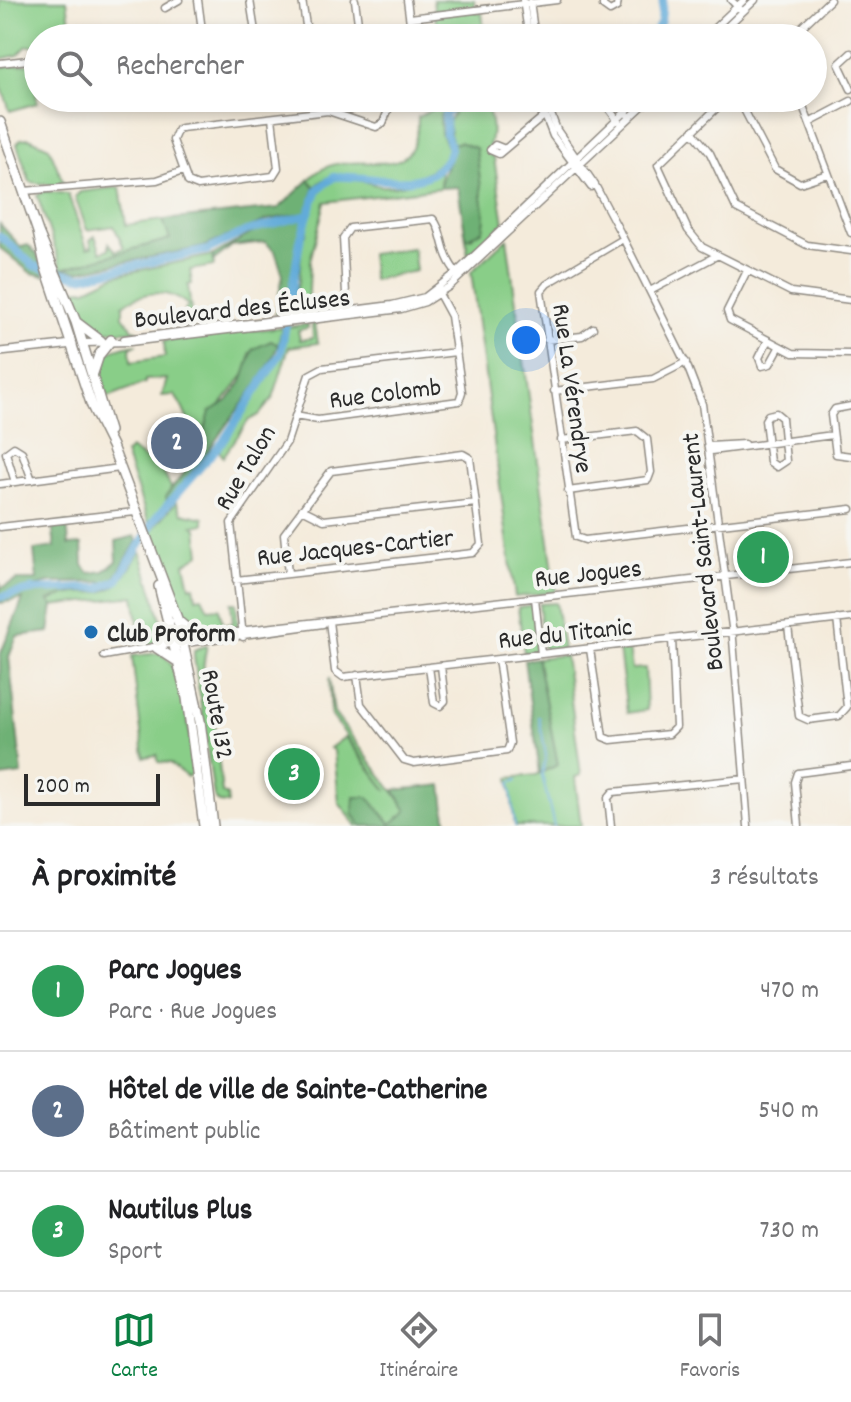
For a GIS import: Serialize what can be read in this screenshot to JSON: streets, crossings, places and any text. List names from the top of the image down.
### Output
{
  "streets": {
    "highway": ["Route 132"],
    "street": [
      "Boulevard des Écluses",
      "Rue La Vérendrye",
      "Rue Colomb",
      "Rue Talon",
      "Rue Jacques-Cartier",
      "Boulevard Saint-Laurent",
      "Rue Jogues",
      "Rue du Titanic"
    ]
  },
  "crossings": [
    ["Boulevard des Écluses", "Rue Colomb"],
    ["Boulevard des Écluses", "Boulevard Saint-Laurent"],
    ["Boulevard des Écluses", "Route 132"],
    ["Rue La Vérendrye", "Boulevard Saint-Laurent"],
    ["Rue Colomb", "Rue Talon"],
    ["Rue Talon", "Rue Jacques-Cartier"],
    ["Rue Talon", "Rue Jogues"],
    ["Boulevard Saint-Laurent", "Rue Jogues"],
    ["Boulevard Saint-Laurent", "Rue du Titanic"],
    ["Rue Jogues", "Route 132"]
  ],
  "places": ["Club Proform"],
  "scale_bar": "200 m",
  "page": {
    "search": "Rechercher",
    "pins": ["2", "1", "3"],
    "scale": "200 m",
    "heading": ["À proximité", "3 résultats"],
    "list": [
      {
        "mark": "1",
        "name": "Parc Jogues",
        "note": "Parc · Rue Jogues",
        "value": "470 m"
      },
      {
        "mark": "2",
        "name": "Hôtel de ville de Sainte-Catherine",
        "note": "Bâtiment public",
        "value": "540 m"
      },
      {
        "mark": "3",
        "name": "Nautilus Plus",
        "note": "Sport",
        "value": "730 m"
      }
    ],
    "nav": ["Carte", "Itinéraire", "Favoris"]
  }
}
